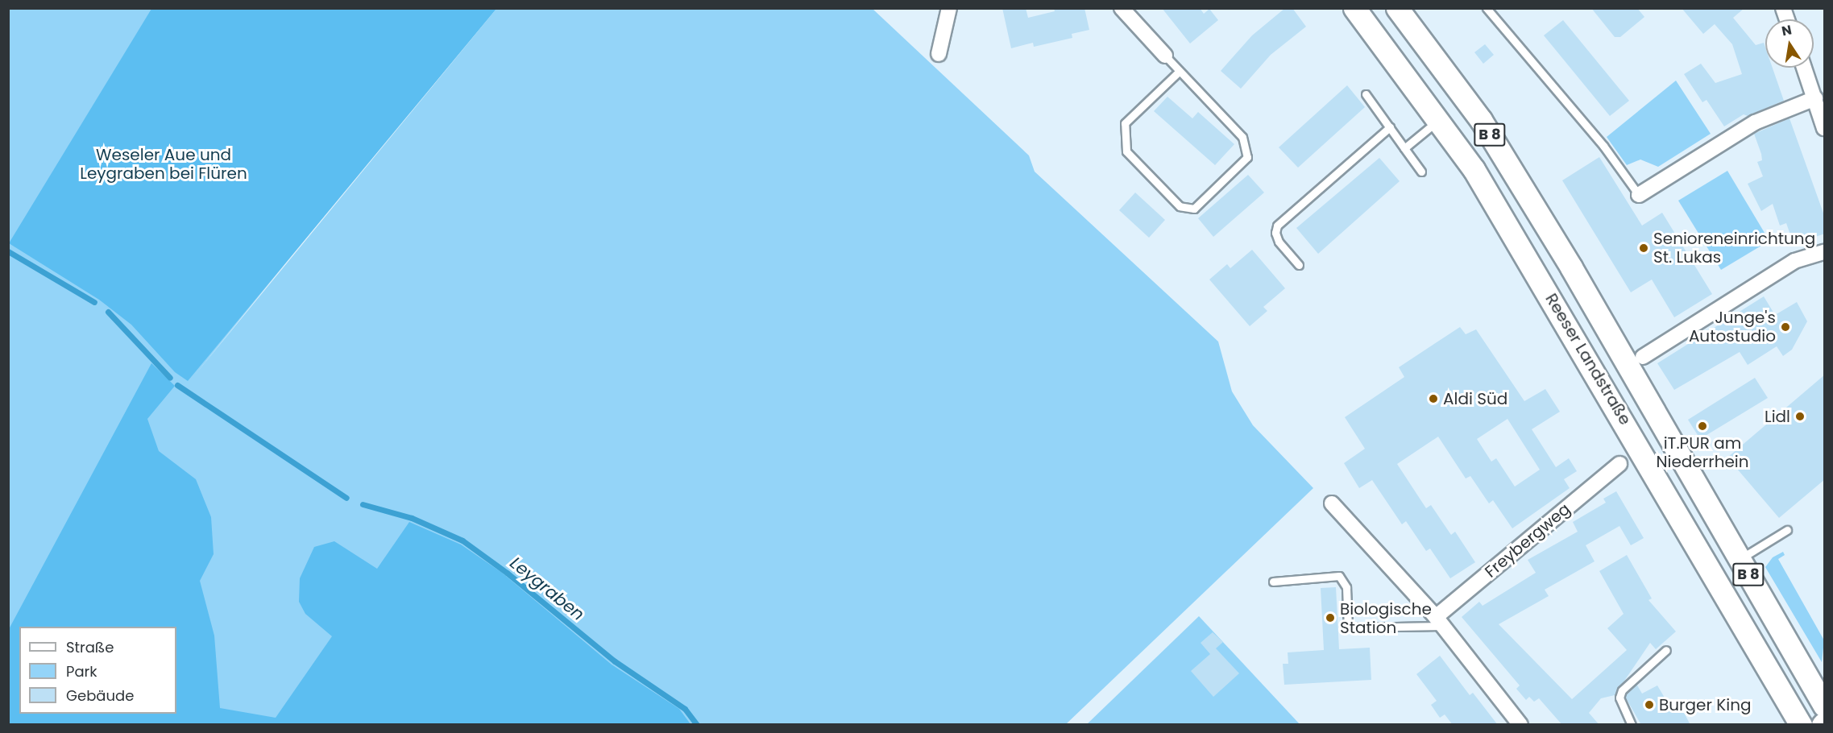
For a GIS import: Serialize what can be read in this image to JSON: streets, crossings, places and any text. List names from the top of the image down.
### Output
{
  "streets": {
    "main road": ["B 8", "Reeser Landstraße"],
    "street": ["Freybergweg"]
  },
  "water": ["Leygraben"],
  "parks": ["Weseler Aue und Leygraben bei Flüren"],
  "places": [
    "Senioreneinrichtung St. Lukas",
    "Junge's Autostudio",
    "Aldi Süd",
    "Lidl",
    "iT.PUR am Niederrhein",
    "Biologische Station",
    "Burger King"
  ],
  "legend": ["Straße", "Park", "Gebäude"],
  "north": "top"
}
